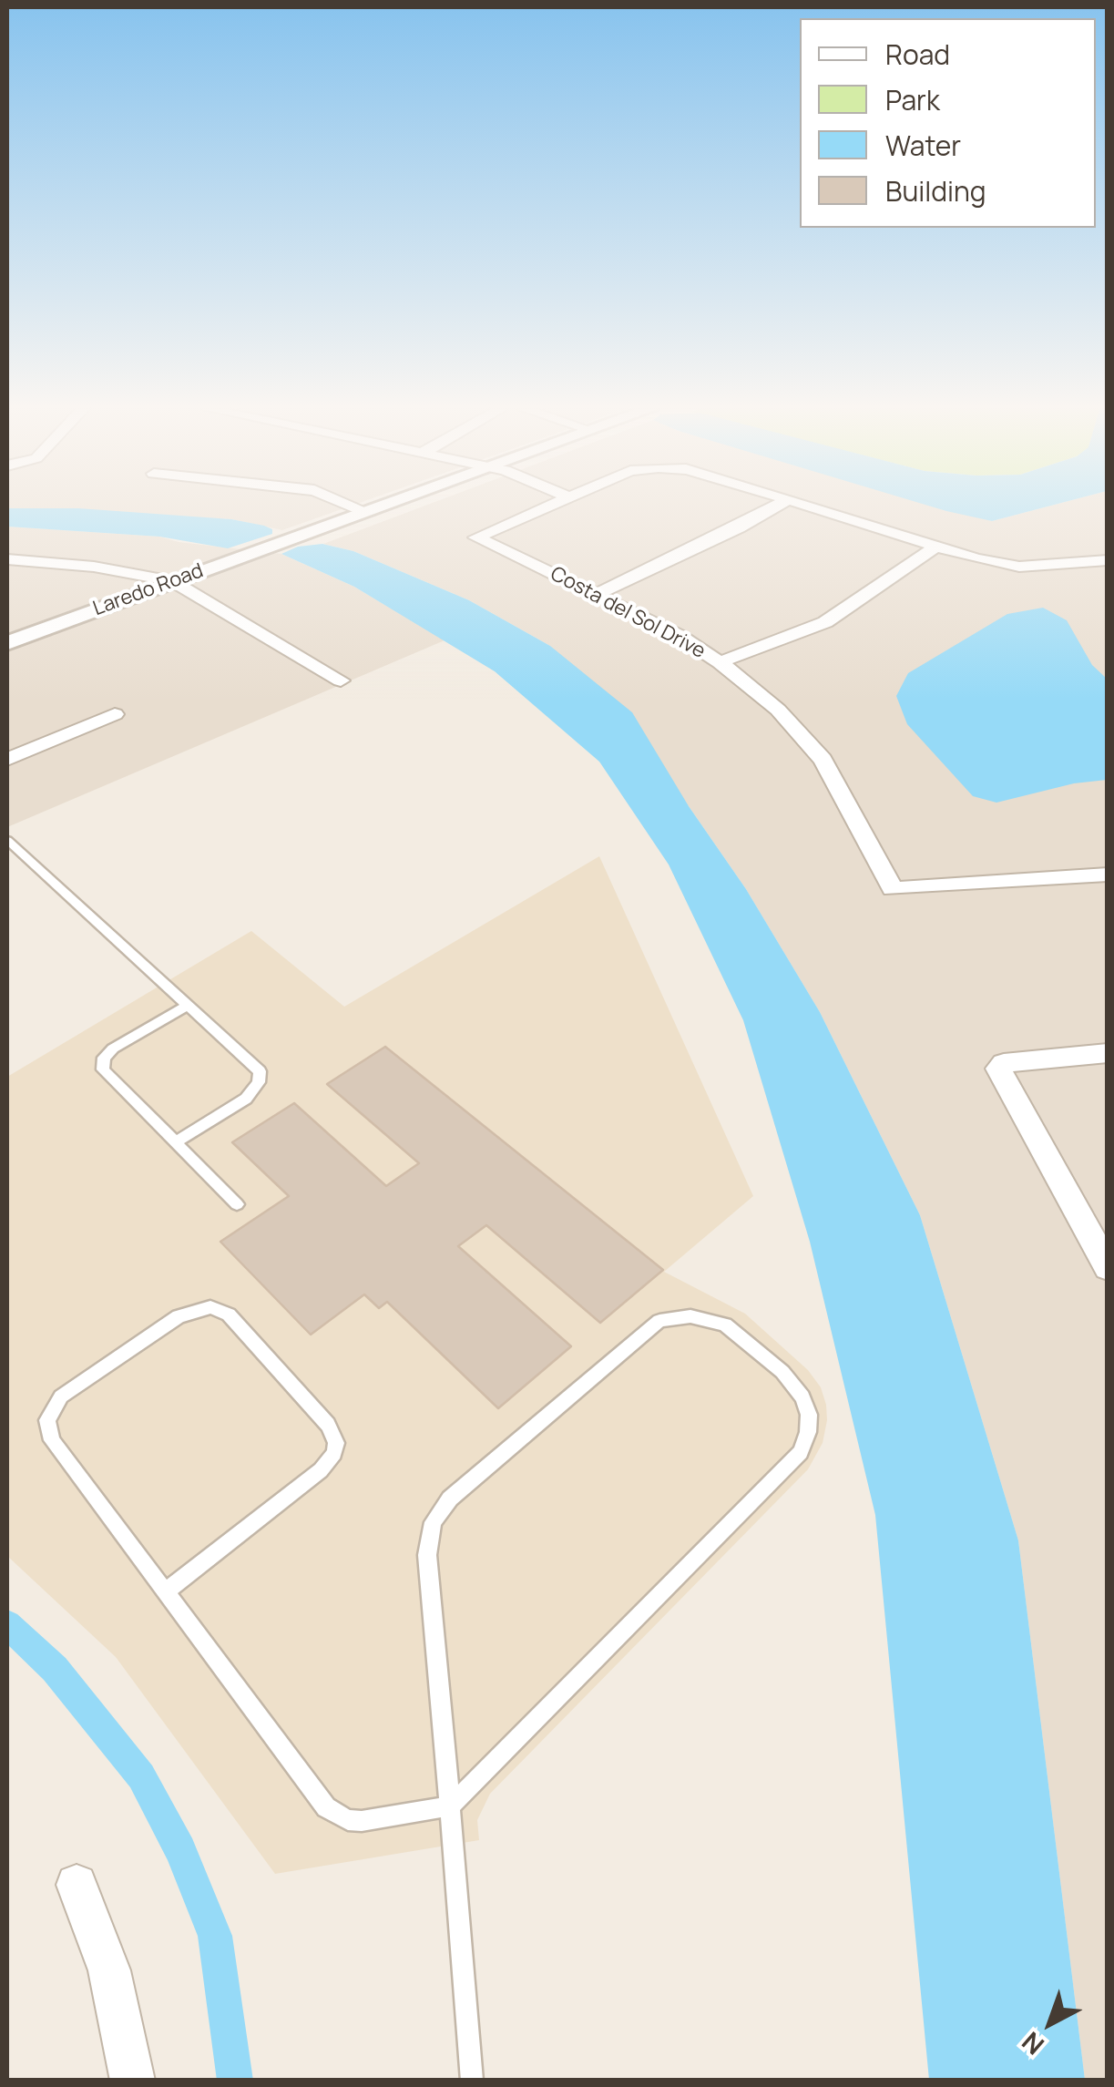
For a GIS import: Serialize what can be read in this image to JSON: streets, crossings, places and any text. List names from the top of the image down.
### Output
{
  "streets": {
    "street": ["Laredo Road", "Costa del Sol Drive"]
  },
  "legend": [
    "Road",
    "Park",
    "Water",
    "Building"
  ],
  "north": "bottom left"
}
